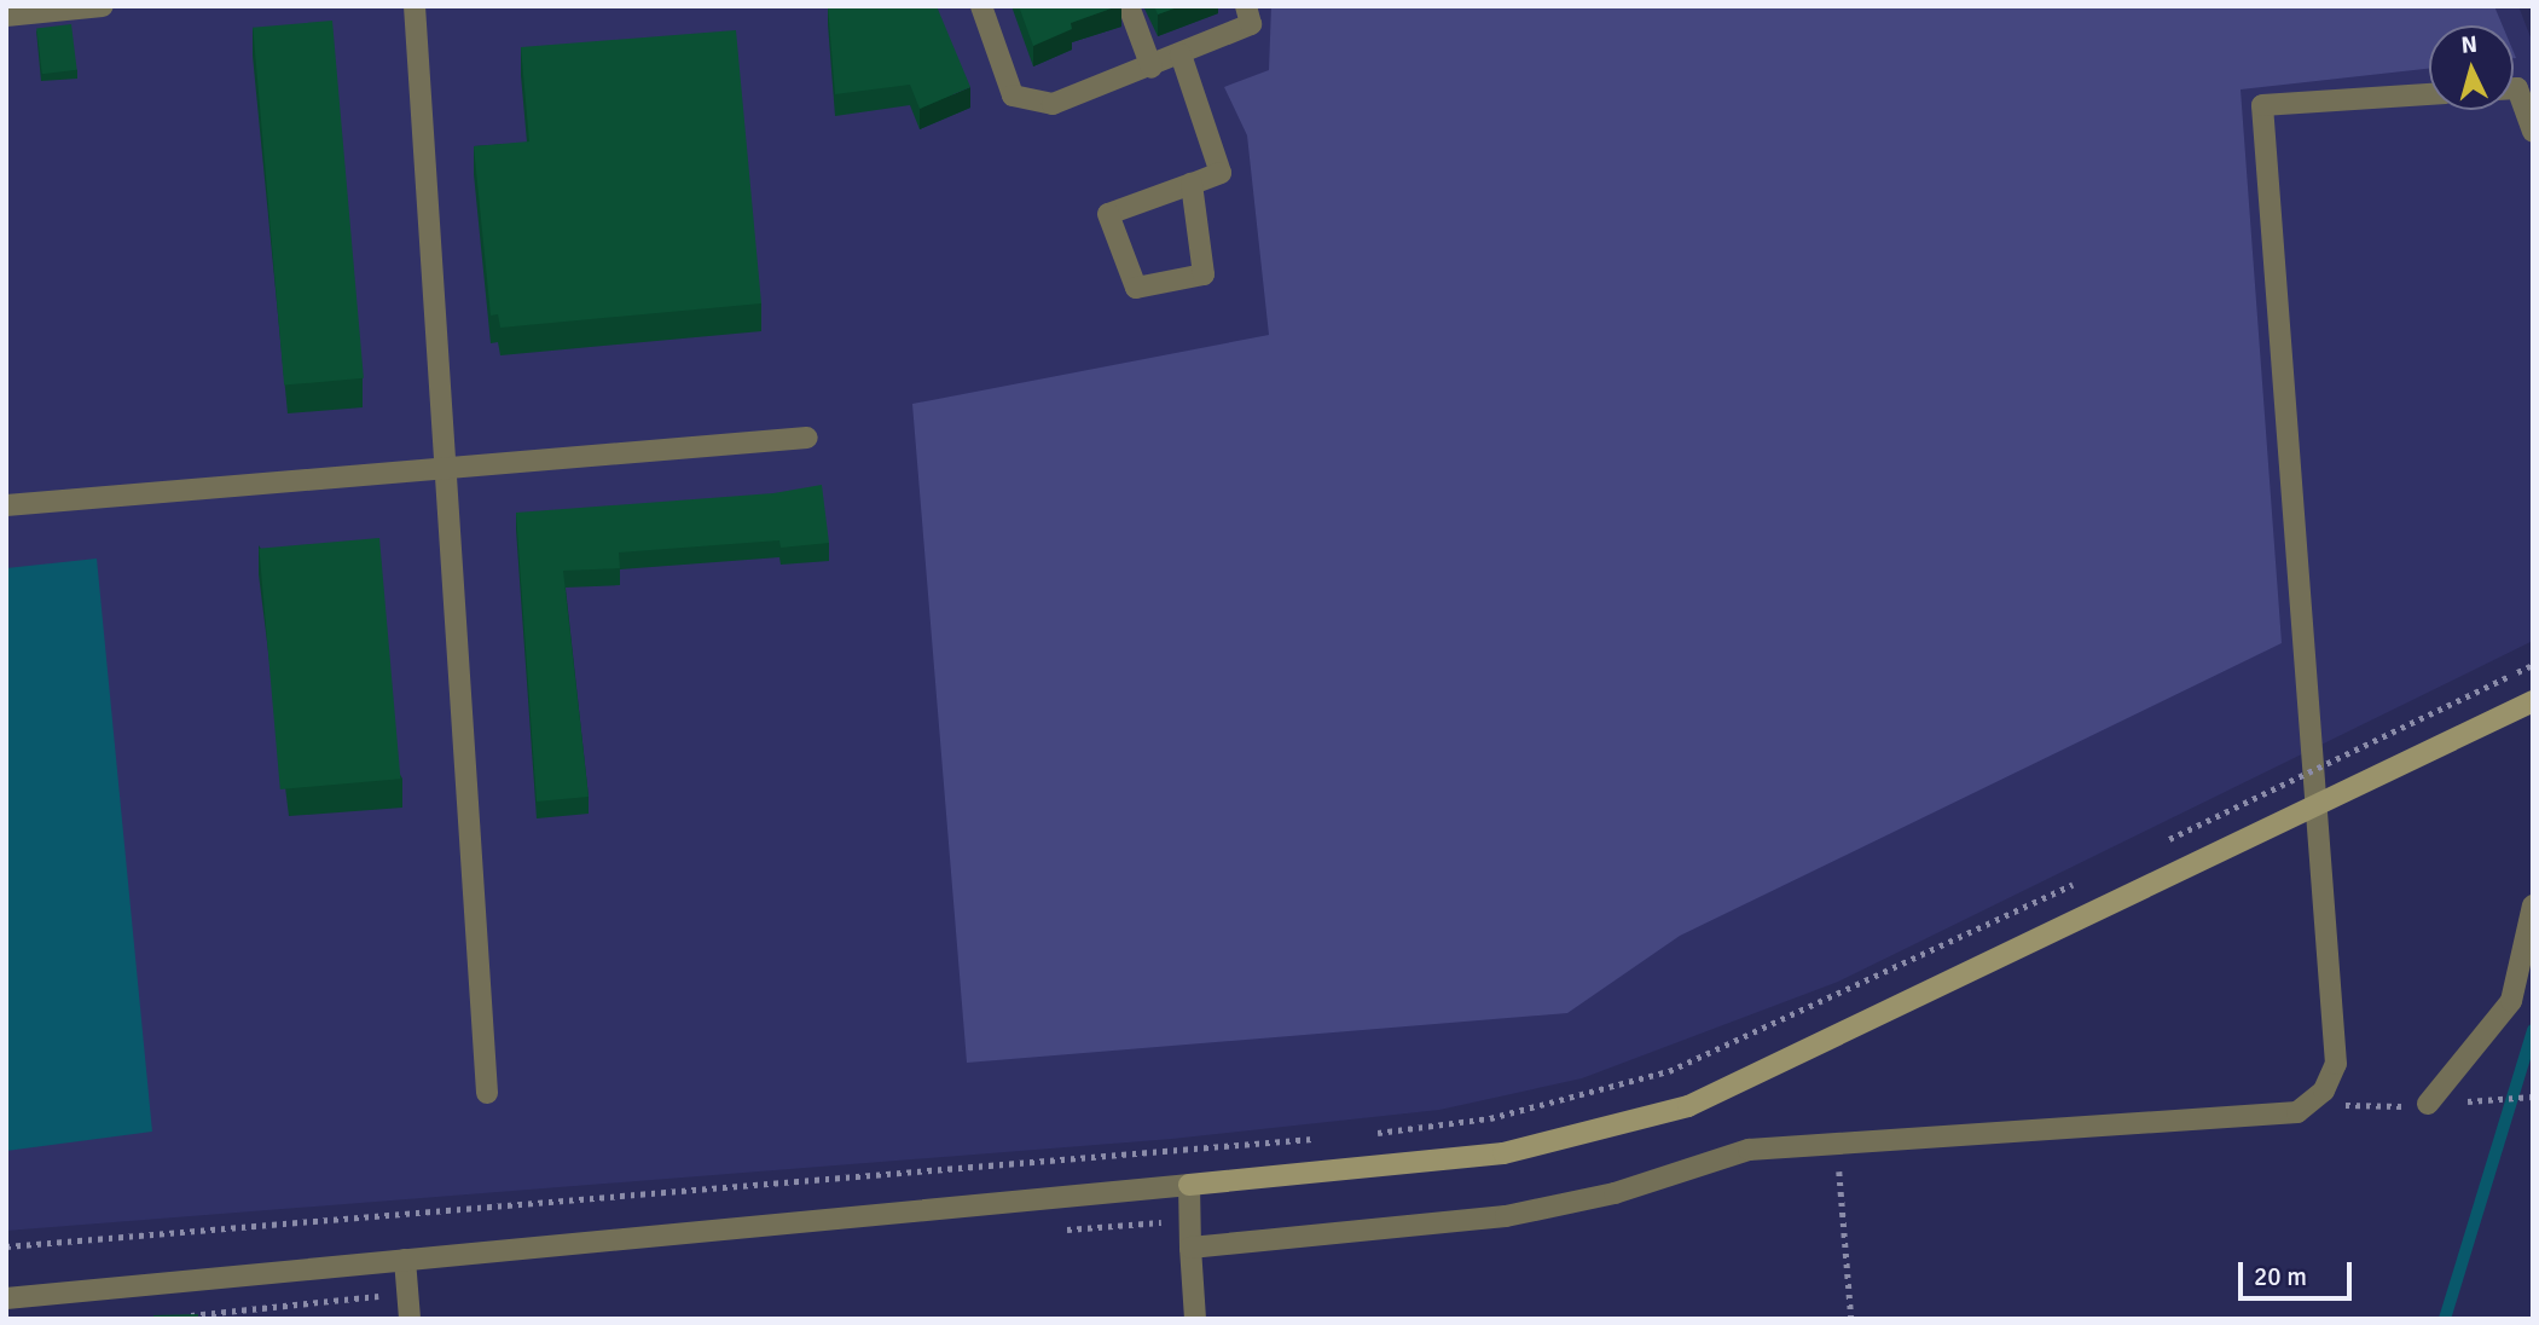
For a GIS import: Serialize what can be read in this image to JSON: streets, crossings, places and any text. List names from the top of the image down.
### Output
{
  "scale_bar": "20 m",
  "north": "top"
}
